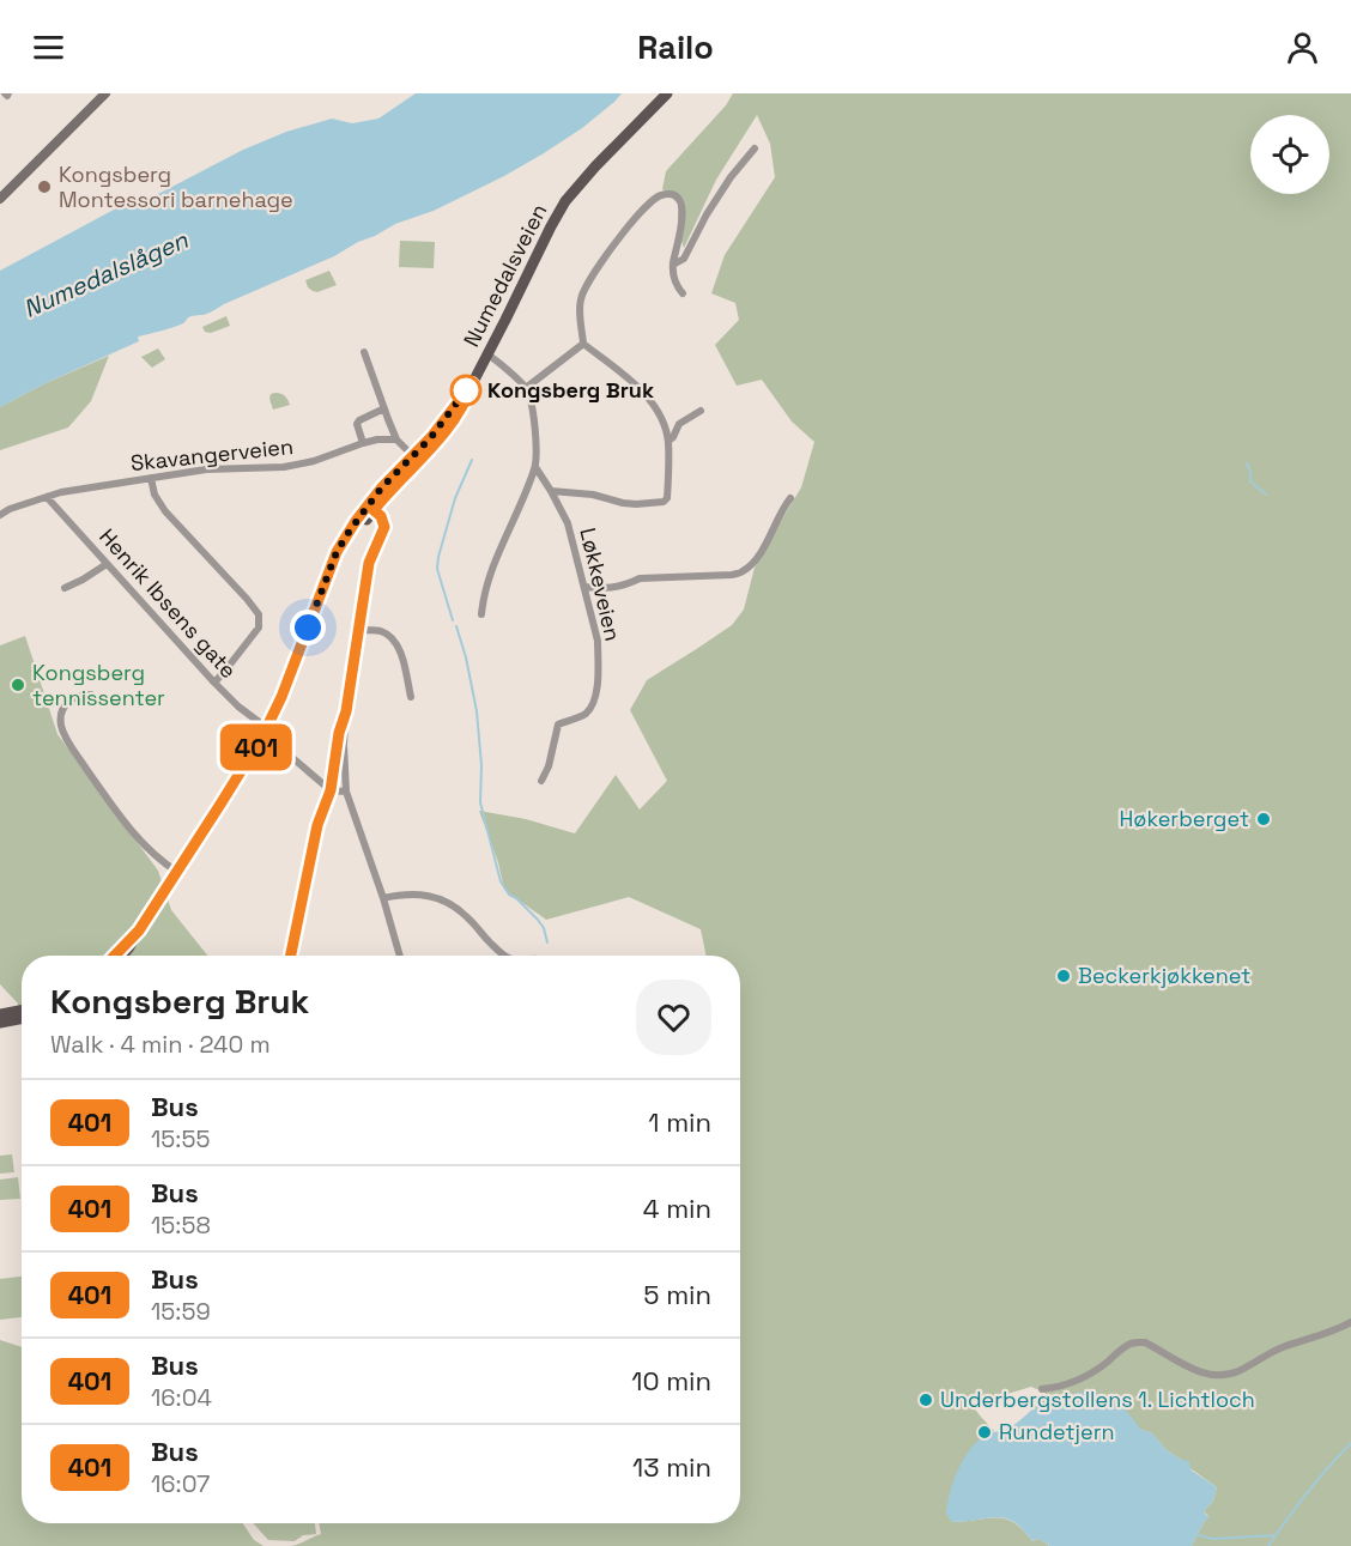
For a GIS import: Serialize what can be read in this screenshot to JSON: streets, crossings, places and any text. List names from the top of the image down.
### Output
{
  "streets": {
    "main road": ["Numedalsveien"],
    "street": ["Skavangerveien", "Løkkeveien", "Henrik Ibsens gate"]
  },
  "crossings": [
    ["Numedalsveien", "Henrik Ibsens gate"],
    ["Skavangerveien", "Henrik Ibsens gate"]
  ],
  "water": ["Numedalslågen"],
  "places": [
    "Kongsberg Montessori barnehage",
    "Kongsberg Bruk",
    "Kongsberg tennissenter",
    "Høkerberget",
    "Beckerkjøkkenet",
    "Underbergstollens 1. Lichtloch",
    "Rundetjern"
  ],
  "lines": ["bus line 401"],
  "page": {
    "header": "Railo",
    "on_map": "401",
    "heading": ["Kongsberg Bruk", "Walk · 4 min · 240 m"],
    "list": [
      {
        "mark": "401",
        "name": "Bus",
        "note": "15:55",
        "value": "1 min"
      },
      {
        "mark": "401",
        "name": "Bus",
        "note": "15:58",
        "value": "4 min"
      },
      {
        "mark": "401",
        "name": "Bus",
        "note": "15:59",
        "value": "5 min"
      },
      {
        "mark": "401",
        "name": "Bus",
        "note": "16:04",
        "value": "10 min"
      },
      {
        "mark": "401",
        "name": "Bus",
        "note": "16:07",
        "value": "13 min"
      }
    ]
  }
}
